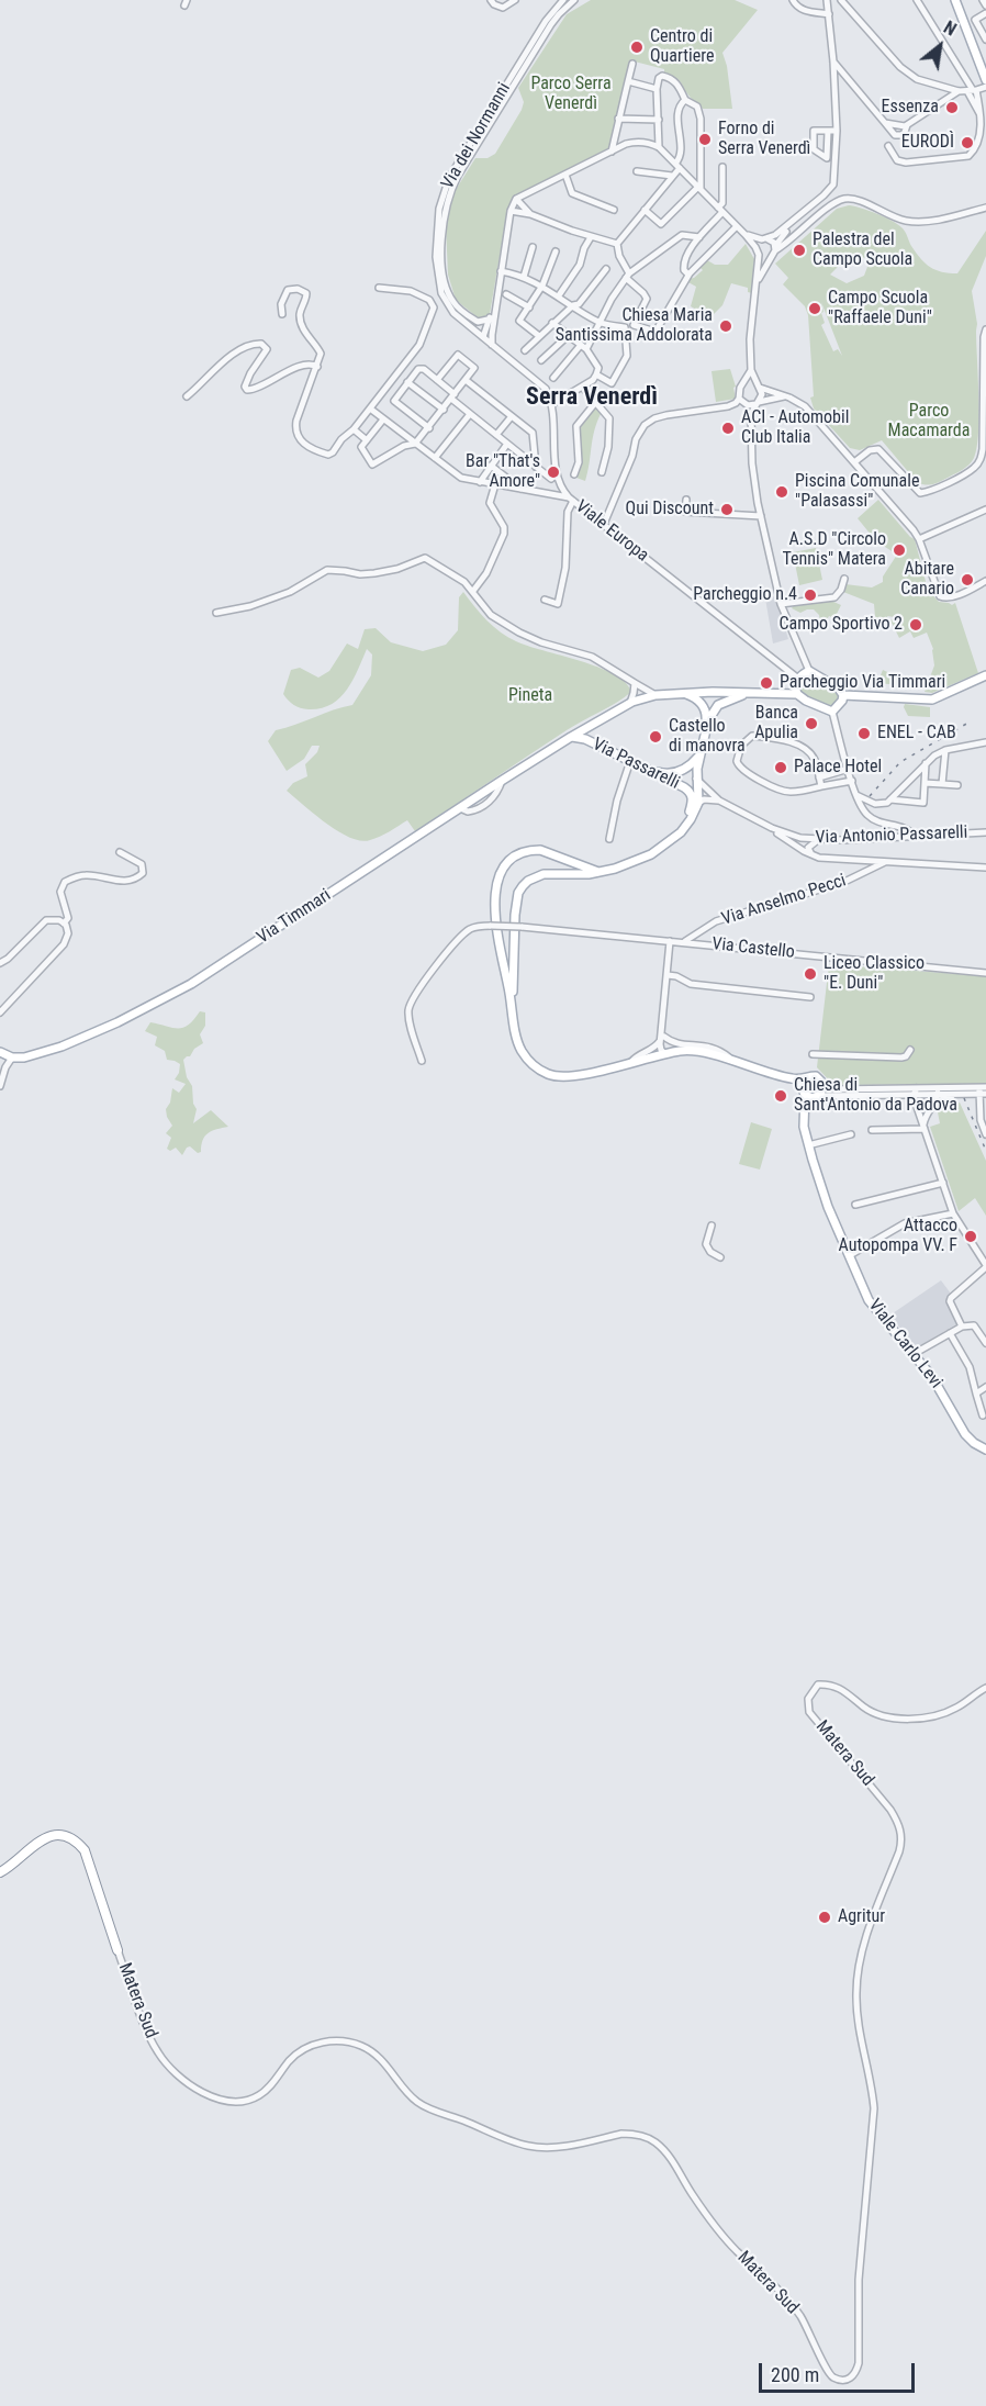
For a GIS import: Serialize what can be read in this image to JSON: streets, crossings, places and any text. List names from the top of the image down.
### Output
{
  "streets": {
    "main road": ["Via Passarelli", "Via Timmari", "Viale Carlo Levi"],
    "street": [
      "Via dei Normanni",
      "Viale Europa",
      "Via Antonio Passarelli",
      "Via Anselmo Pecci",
      "Via Castello",
      "Matera Sud"
    ]
  },
  "crossings": [
    ["Via Passarelli", "Via Timmari"],
    ["Via Anselmo Pecci", "Via Castello"]
  ],
  "districts": ["Serra Venerdì"],
  "parks": ["Parco Serra Venerdì", "Parco Macamarda", "Pineta"],
  "places": [
    "Centro di Quartiere",
    "Essenza",
    "Forno di Serra Venerdì",
    "EURODÌ",
    "Palestra del Campo Scuola",
    "Campo Scuola \"Raffaele Duni\"",
    "Chiesa Maria Santissima Addolorata",
    "ACI - Automobil Club Italia",
    "Bar \"That's Amore\"",
    "Piscina Comunale \"Palasassi\"",
    "Qui Discount",
    "A.S.D \"Circolo Tennis\" Matera",
    "Abitare Canario",
    "Parcheggio n.4",
    "Campo Sportivo 2",
    "Parcheggio Via Timmari",
    "Banca Apulia",
    "ENEL - CAB",
    "Castello di manovra",
    "Palace Hotel",
    "Liceo Classico \"E. Duni\"",
    "Chiesa di Sant'Antonio da Padova",
    "Attacco Autopompa VV. F",
    "Agritur"
  ],
  "scale_bar": "200 m",
  "north": "top right"
}
